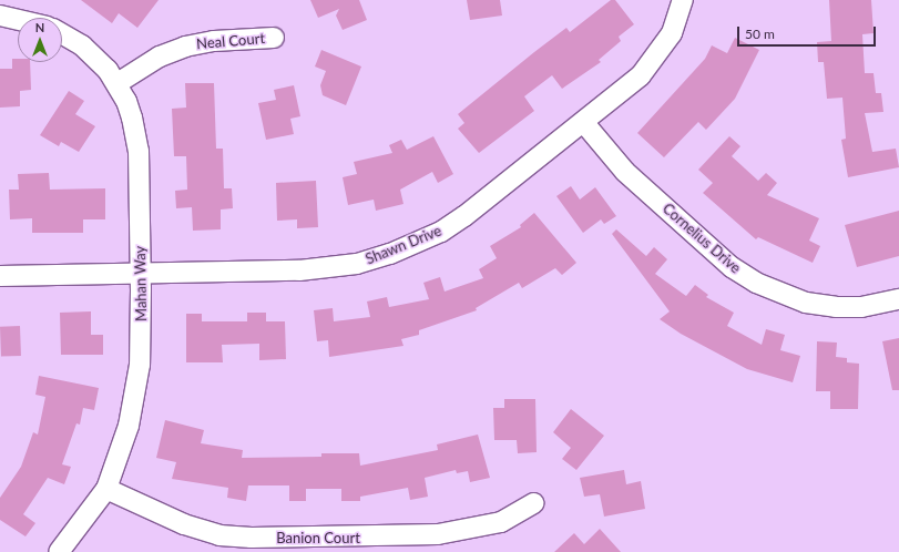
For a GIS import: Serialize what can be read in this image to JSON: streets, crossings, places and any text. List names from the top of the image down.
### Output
{
  "streets": {
    "street": [
      "Neal Court",
      "Cornelius Drive",
      "Shawn Drive",
      "Mahan Way",
      "Banion Court"
    ]
  },
  "crossings": [
    ["Neal Court", "Mahan Way"],
    ["Cornelius Drive", "Shawn Drive"],
    ["Shawn Drive", "Mahan Way"],
    ["Mahan Way", "Banion Court"]
  ],
  "scale_bar": "50 m",
  "north": "top"
}
